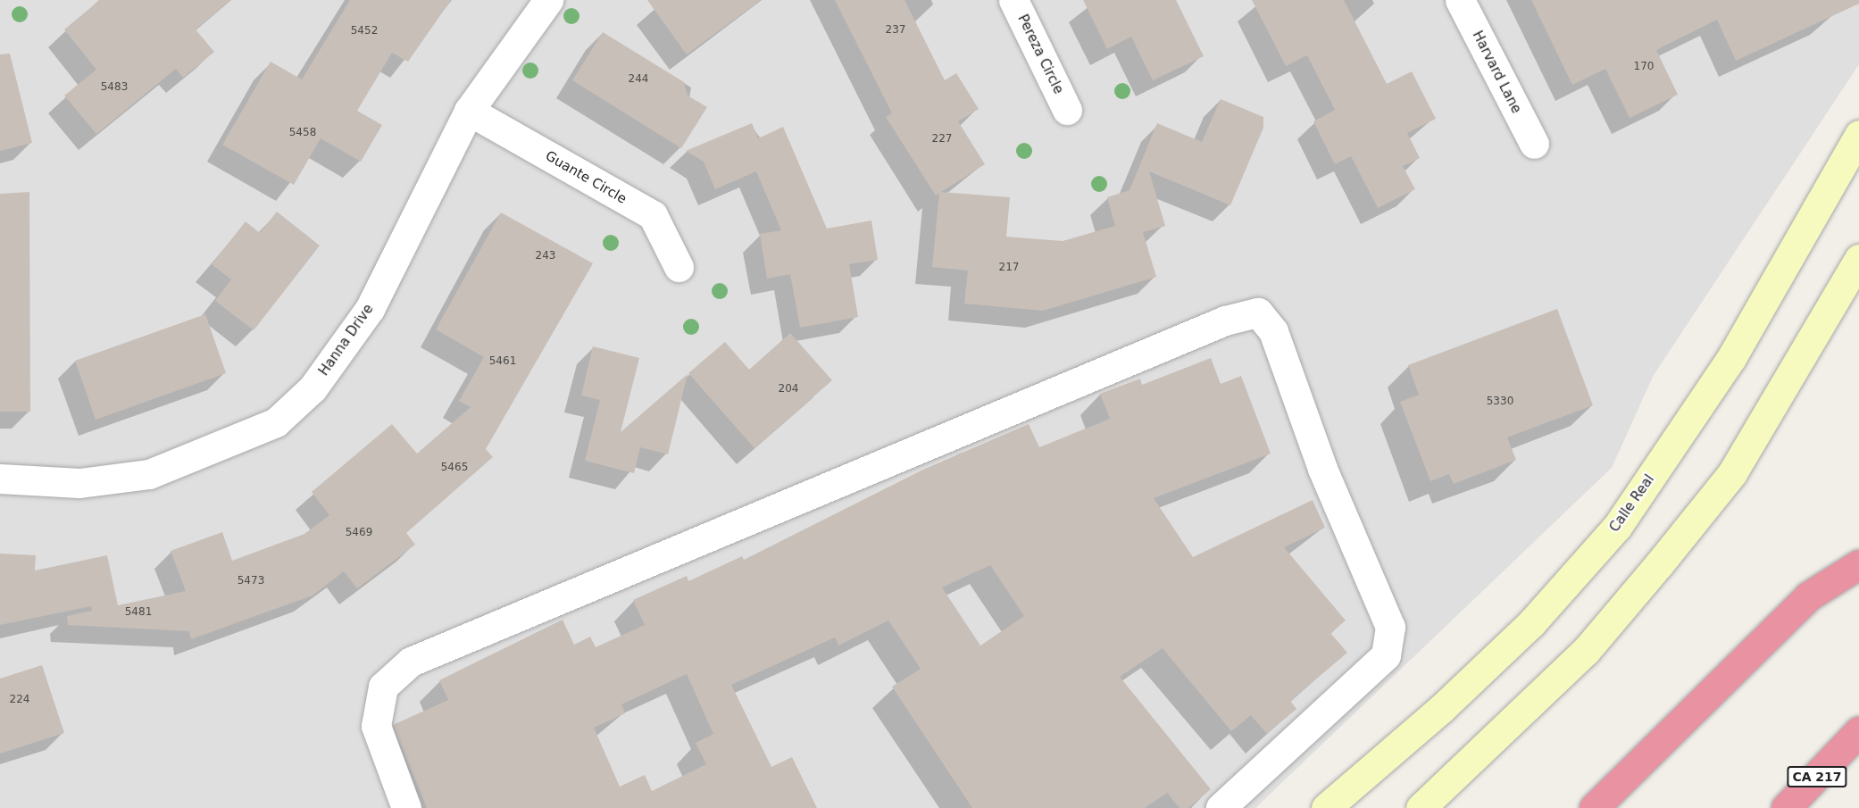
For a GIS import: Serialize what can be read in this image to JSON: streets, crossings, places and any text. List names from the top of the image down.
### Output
{
  "streets": {
    "highway": ["CA 217"],
    "main road": ["Calle Real"],
    "street": [
      "Pereza Circle",
      "Harvard Lane",
      "Guante Circle",
      "Hanna Drive"
    ]
  },
  "crossings": [
    ["Guante Circle", "Hanna Drive"]
  ],
  "house_numbers": [
    "237",
    "5452",
    "170",
    "244",
    "5483",
    "5458",
    "227",
    "243",
    "217",
    "5461",
    "204",
    "5330",
    "5465",
    "5469",
    "5473",
    "5481",
    "224"
  ]
}
